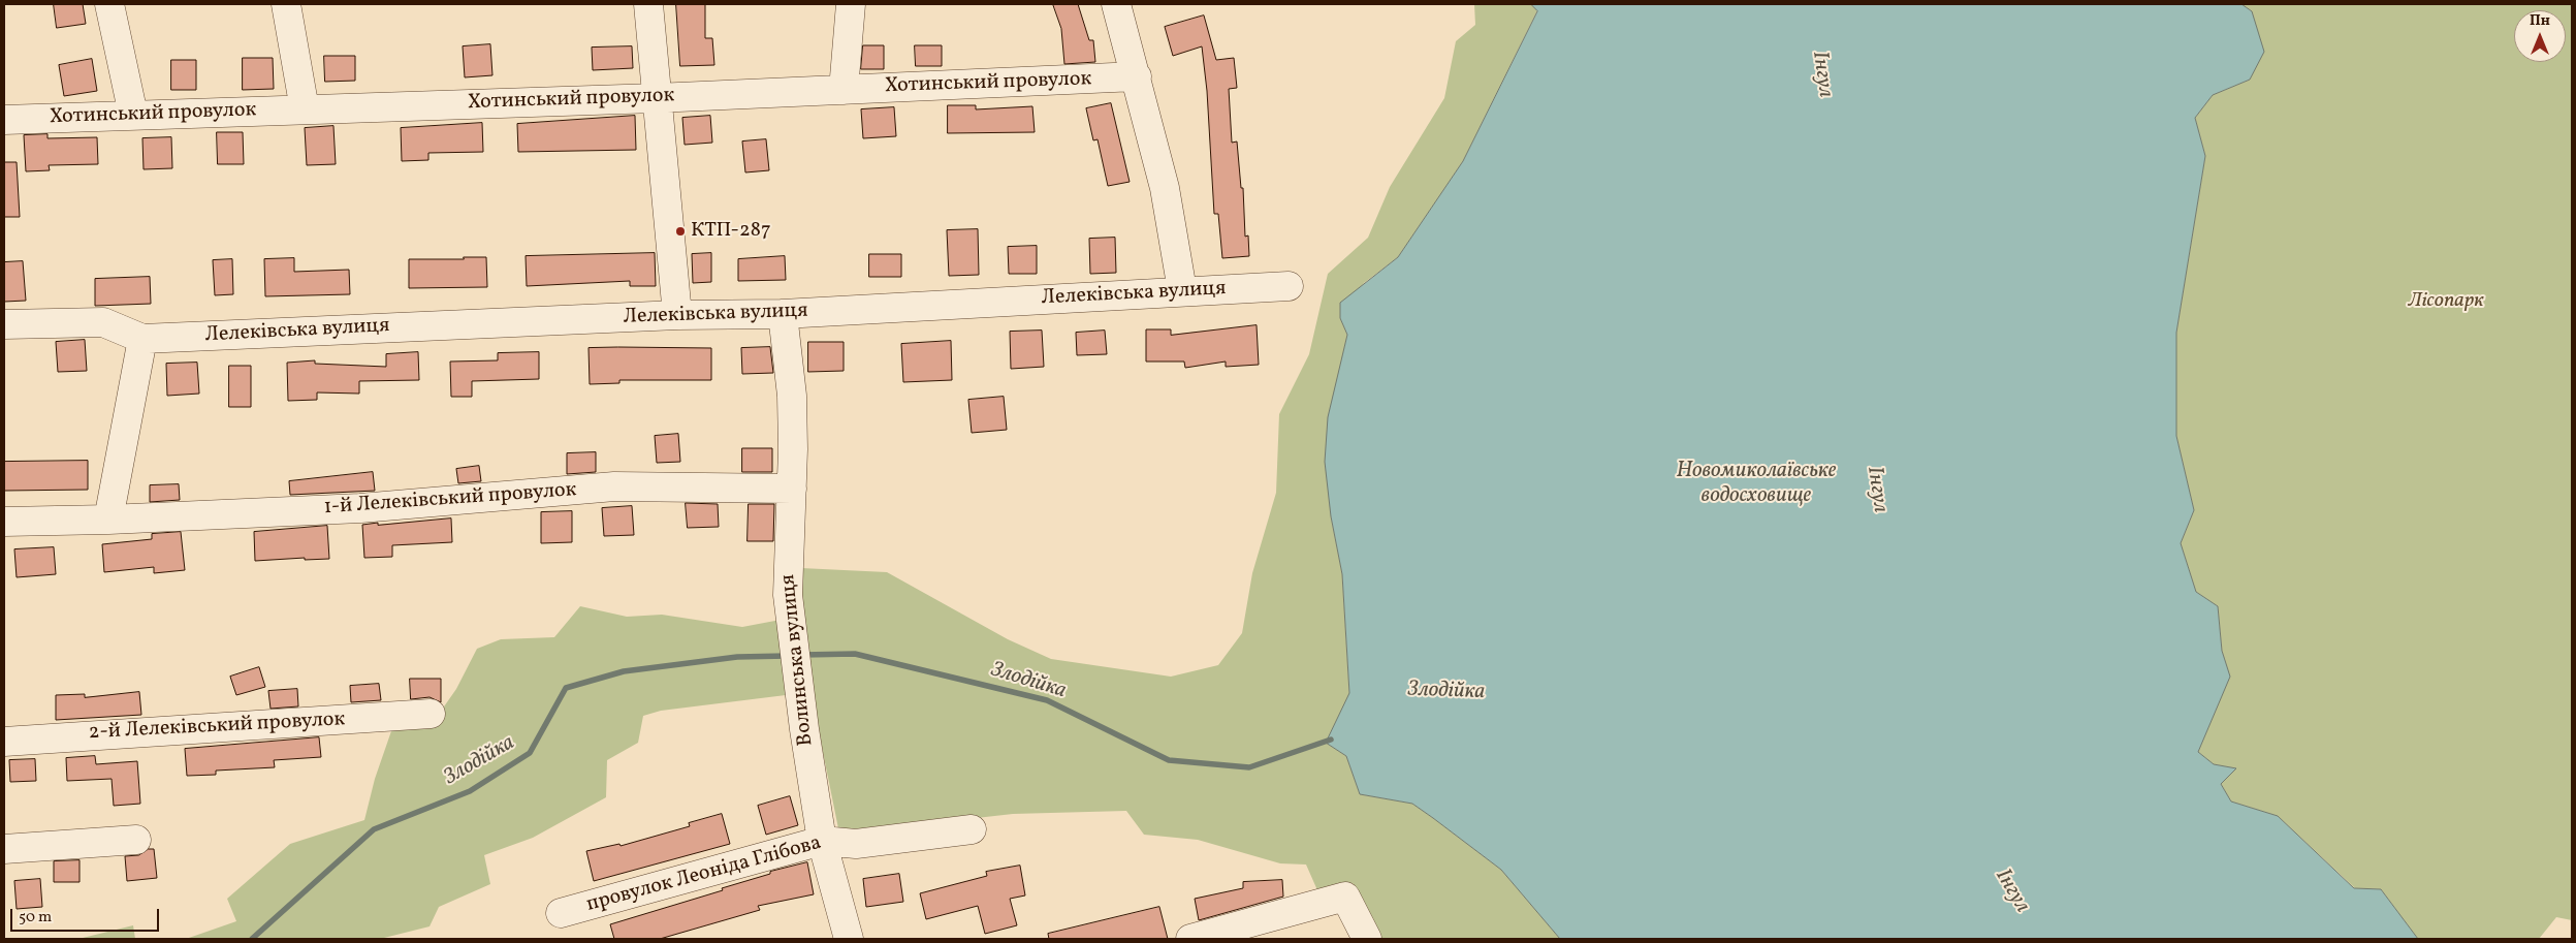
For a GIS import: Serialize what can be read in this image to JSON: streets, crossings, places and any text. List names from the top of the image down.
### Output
{
  "streets": {
    "street": [
      "Хотинський провулок",
      "Лелеківська вулиця",
      "1-й Лелеківський провулок",
      "Волинська вулиця",
      "2-й Лелеківський провулок",
      "провулок Леоніда Глібова"
    ]
  },
  "crossings": [
    ["Лелеківська вулиця", "Волинська вулиця"],
    ["1-й Лелеківський провулок", "Волинська вулиця"],
    ["Волинська вулиця", "провулок Леоніда Глібова"]
  ],
  "water": ["Інгул", "Новомиколаївське водосховище", "Злодійка"],
  "parks": ["Лісопарк"],
  "places": ["КТП-287"],
  "scale_bar": "50 m",
  "north": "top"
}
